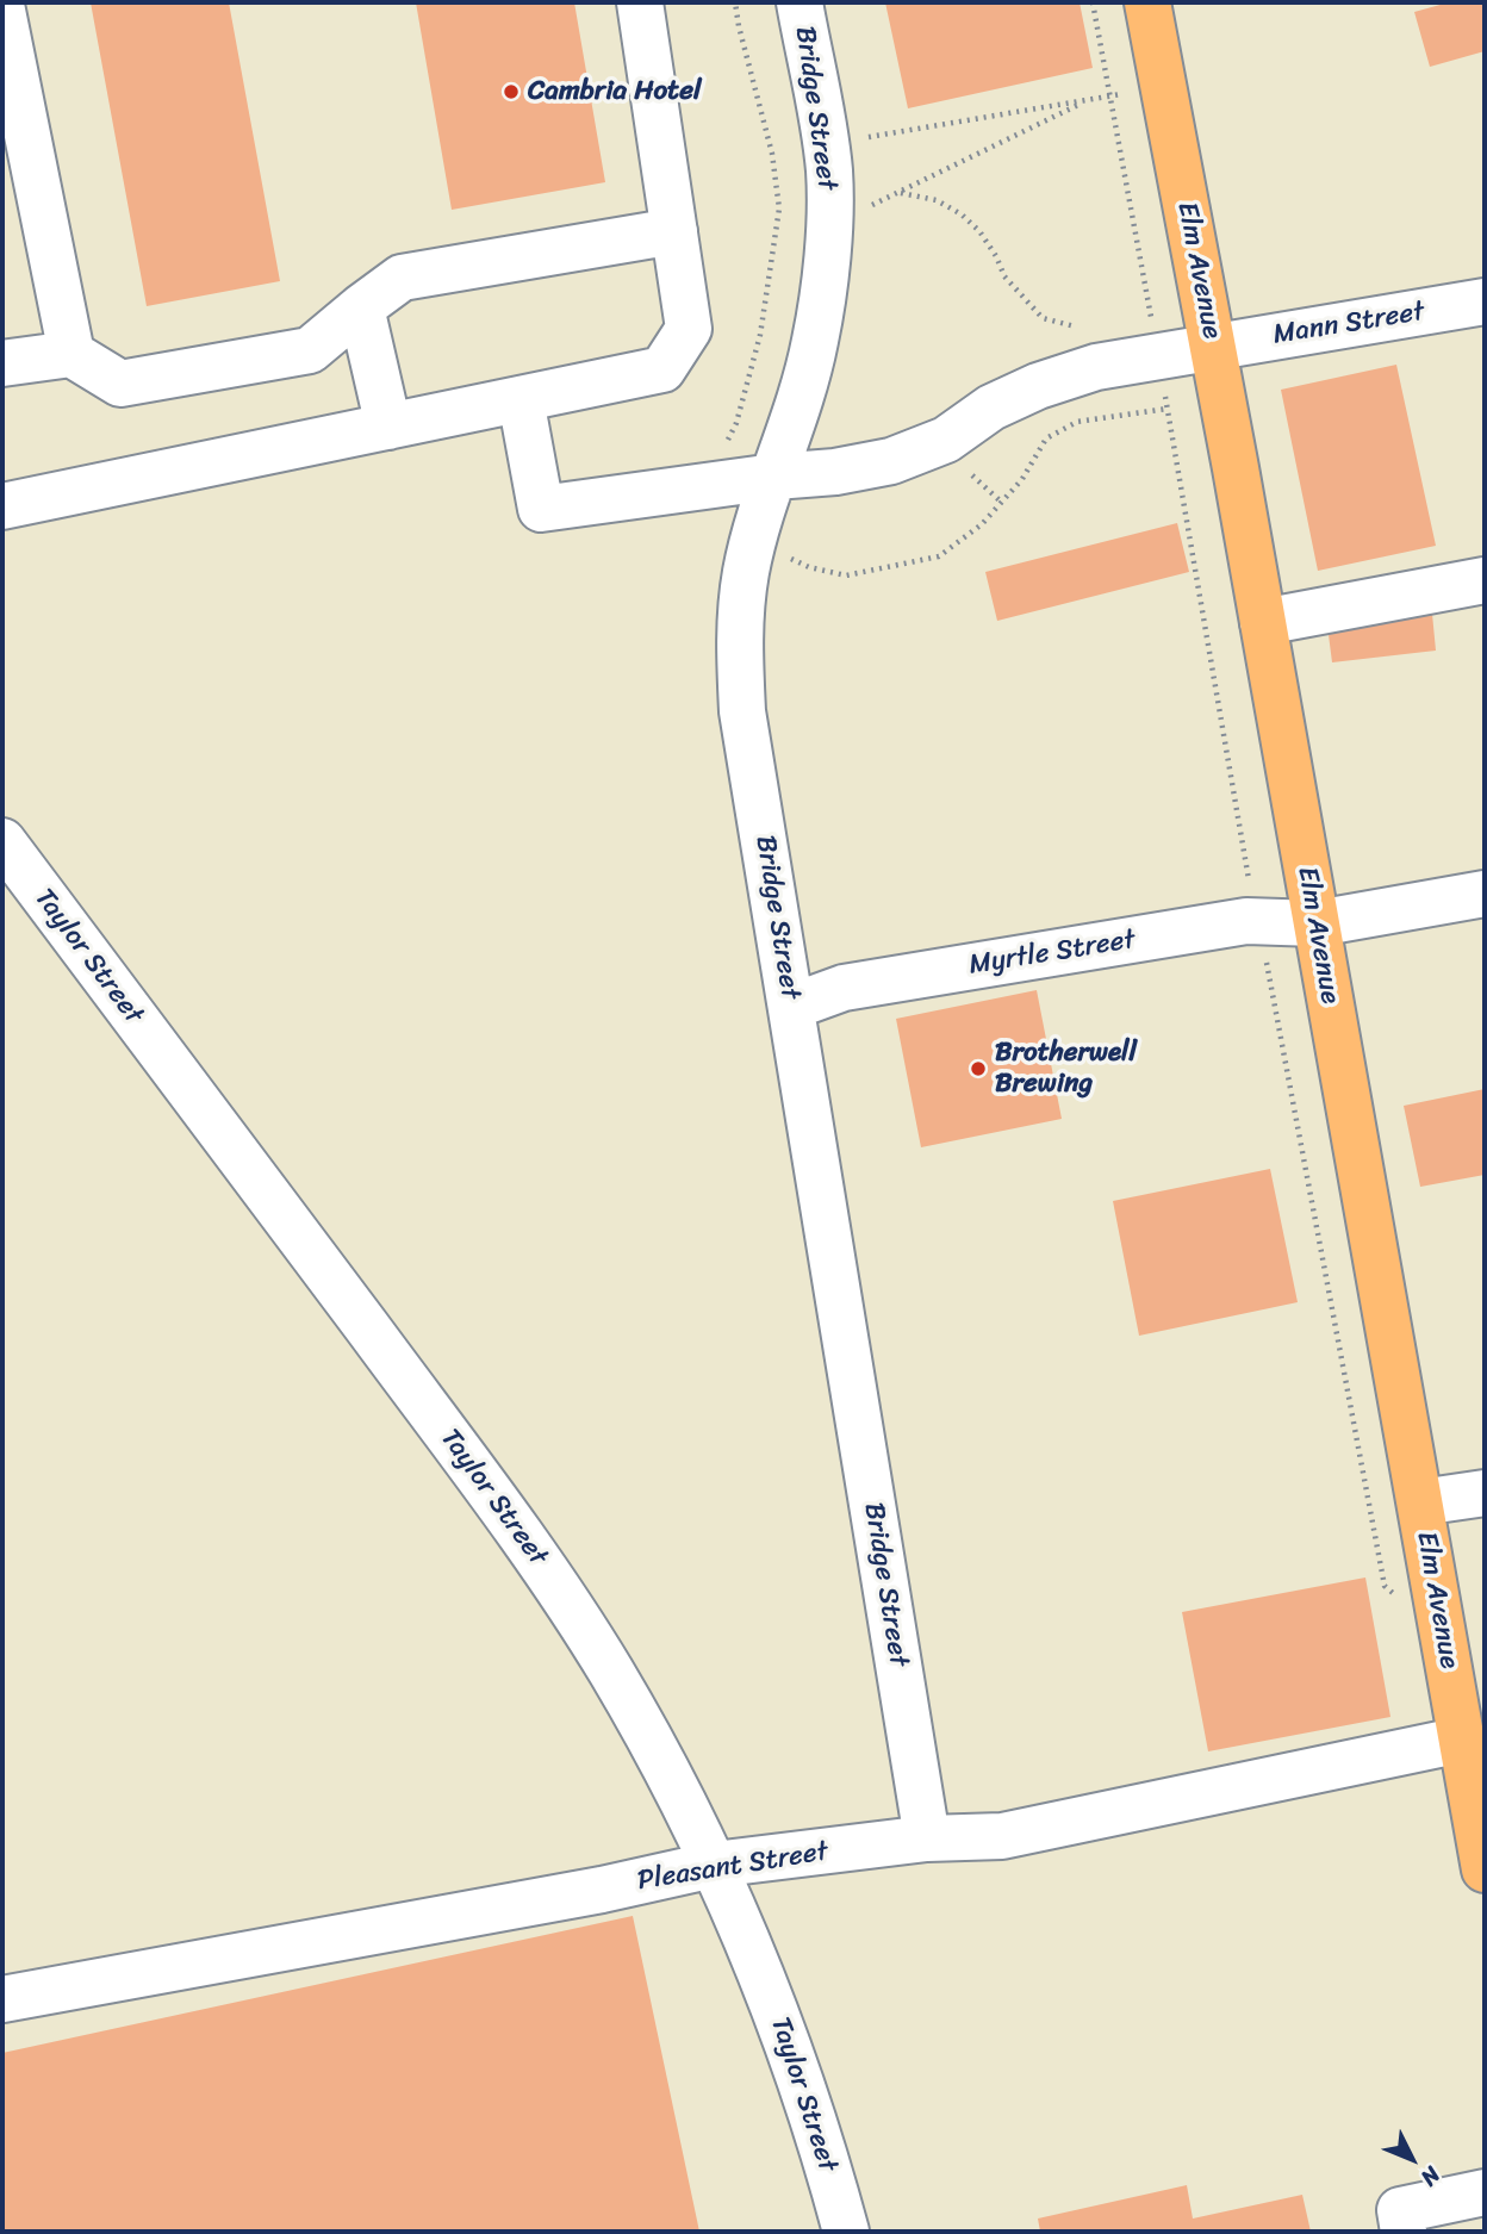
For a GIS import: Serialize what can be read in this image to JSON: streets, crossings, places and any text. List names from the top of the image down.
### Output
{
  "streets": {
    "main road": ["Elm Avenue"],
    "street": [
      "Bridge Street",
      "Mann Street",
      "Myrtle Street",
      "Taylor Street",
      "Pleasant Street"
    ]
  },
  "crossings": [
    ["Bridge Street", "Mann Street"],
    ["Bridge Street", "Myrtle Street"],
    ["Bridge Street", "Pleasant Street"],
    ["Elm Avenue", "Mann Street"],
    ["Elm Avenue", "Myrtle Street"],
    ["Elm Avenue", "Pleasant Street"],
    ["Taylor Street", "Pleasant Street"]
  ],
  "places": ["Cambria Hotel", "Brotherwell Brewing"],
  "north": "bottom right"
}
